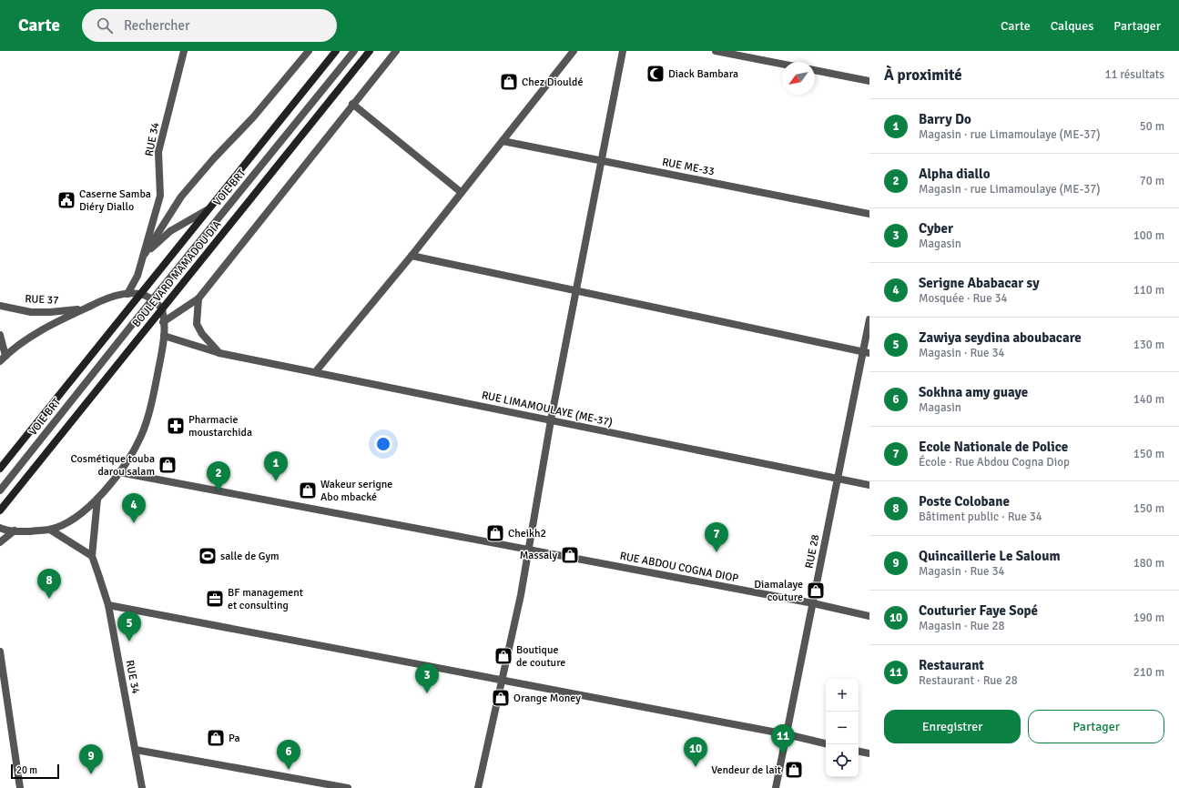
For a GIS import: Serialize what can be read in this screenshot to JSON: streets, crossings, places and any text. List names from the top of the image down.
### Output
{
  "streets": {
    "street": [
      "RUE 34",
      "RUE ME-33",
      "VOIE BRT",
      "BOULEVARD MAMADOU DIA",
      "RUE 37",
      "RUE LIMAMOULAYE (ME-37)",
      "RUE 28",
      "RUE ABDOU COGNA DIOP"
    ]
  },
  "crossings": [
    ["RUE LIMAMOULAYE (ME-37)", "RUE 28"],
    ["RUE 28", "RUE ABDOU COGNA DIOP"]
  ],
  "places": {
    "mosque": ["Diack Bambara"],
    "shop": [
      "Chez Diouldé",
      "Cosmétique touba darou salam",
      "Wakeur serigne Abo mbacké",
      "Cheikh2",
      "Massaly",
      "Diamalaye couture",
      "Boutique de couture",
      "Orange Money",
      "Pa",
      "Vendeur de lait"
    ],
    "public building": ["Caserne Samba Diéry Diallo"],
    "pharmacy": ["Pharmacie moustarchida"],
    "sports": ["salle de Gym"],
    "office": ["BF management et consulting"]
  },
  "scale_bar": "20 m",
  "north": "bottom left",
  "page": {
    "header": "Carte",
    "search": "Rechercher",
    "nav": ["Carte", "Calques", "Partager"],
    "heading": ["À proximité", "11 résultats"],
    "list": [
      {
        "mark": "1",
        "name": "Barry Do",
        "note": "Magasin · rue Limamoulaye (ME-37)",
        "value": "50 m"
      },
      {
        "mark": "2",
        "name": "Alpha diallo",
        "note": "Magasin · rue Limamoulaye (ME-37)",
        "value": "70 m"
      },
      {
        "mark": "3",
        "name": "Cyber",
        "note": "Magasin",
        "value": "100 m"
      },
      {
        "mark": "4",
        "name": "Serigne Ababacar sy",
        "note": "Mosquée · Rue 34",
        "value": "110 m"
      },
      {
        "mark": "5",
        "name": "Zawiya seydina aboubacare",
        "note": "Magasin · Rue 34",
        "value": "130 m"
      },
      {
        "mark": "6",
        "name": "Sokhna amy guaye",
        "note": "Magasin",
        "value": "140 m"
      },
      {
        "mark": "7",
        "name": "Ecole Nationale de Police",
        "note": "École · Rue Abdou Cogna Diop",
        "value": "150 m"
      },
      {
        "mark": "8",
        "name": "Poste Colobane",
        "note": "Bâtiment public · Rue 34",
        "value": "150 m"
      },
      {
        "mark": "9",
        "name": "Quincaillerie Le Saloum",
        "note": "Magasin · Rue 34",
        "value": "180 m"
      },
      {
        "mark": "10",
        "name": "Couturier Faye Sopé",
        "note": "Magasin · Rue 28",
        "value": "190 m"
      },
      {
        "mark": "11",
        "name": "Restaurant",
        "note": "Restaurant · Rue 28",
        "value": "210 m"
      }
    ],
    "pins": [
      "1",
      "2",
      "4",
      "7",
      "8",
      "5",
      "3",
      "11",
      "10",
      "6",
      "9"
    ],
    "map_buttons": ["+", "−"],
    "buttons": ["Enregistrer", "Partager"],
    "scale": "20 m"
  }
}
